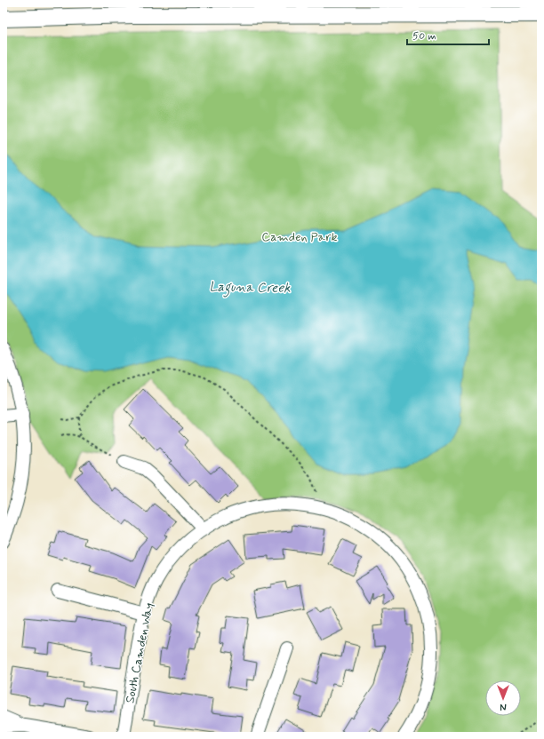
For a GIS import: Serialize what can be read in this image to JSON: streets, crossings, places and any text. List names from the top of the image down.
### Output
{
  "streets": {
    "street": ["South Camden Way"]
  },
  "water": ["Laguna Creek"],
  "parks": ["Camden Park"],
  "scale_bar": "50 m",
  "north": "bottom"
}
